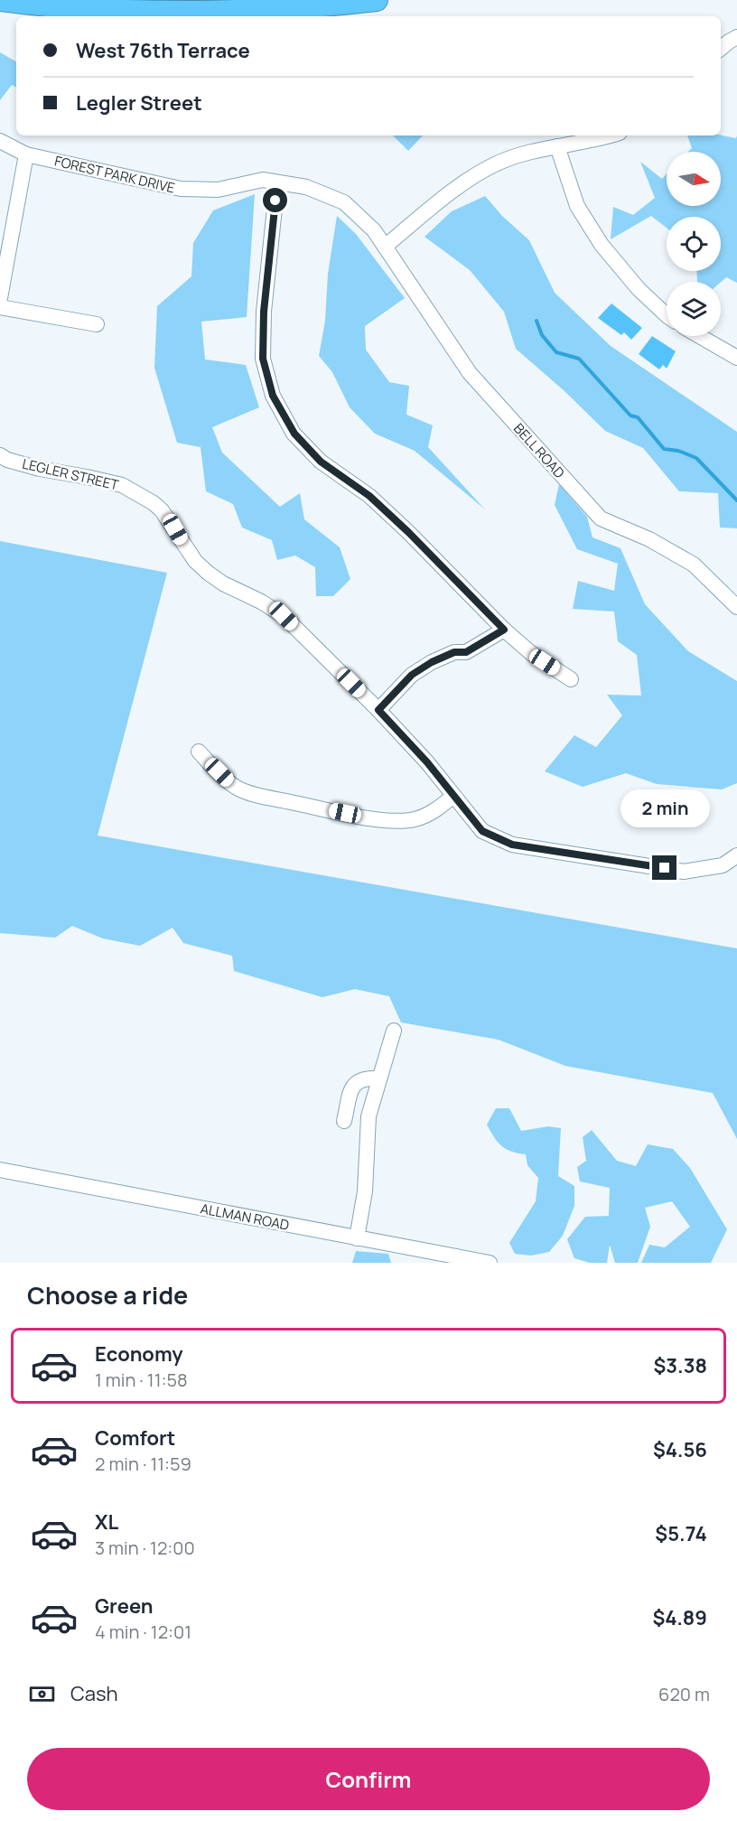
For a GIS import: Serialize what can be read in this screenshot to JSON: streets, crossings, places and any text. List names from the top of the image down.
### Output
{
  "streets": {
    "street": [
      "FOREST PARK DRIVE",
      "BELL ROAD",
      "LEGLER STREET",
      "ALLMAN ROAD"
    ]
  },
  "crossings": [
    ["FOREST PARK DRIVE", "BELL ROAD"]
  ],
  "north": "right",
  "page": {
    "banner": ["West 76th Terrace", "Legler Street"],
    "bubble": "2 min",
    "heading": "Choose a ride",
    "list": [
      {
        "name": "Economy",
        "note": "1 min · 11:58",
        "value": "$3.38"
      },
      {
        "name": "Comfort",
        "note": "2 min · 11:59",
        "value": "$4.56"
      },
      {
        "name": "XL",
        "note": "3 min · 12:00",
        "value": "$5.74"
      },
      {
        "name": "Green",
        "note": "4 min · 12:01",
        "value": "$4.89"
      }
    ],
    "pay": ["Cash", "620 m"],
    "buttons": "Confirm"
  }
}
